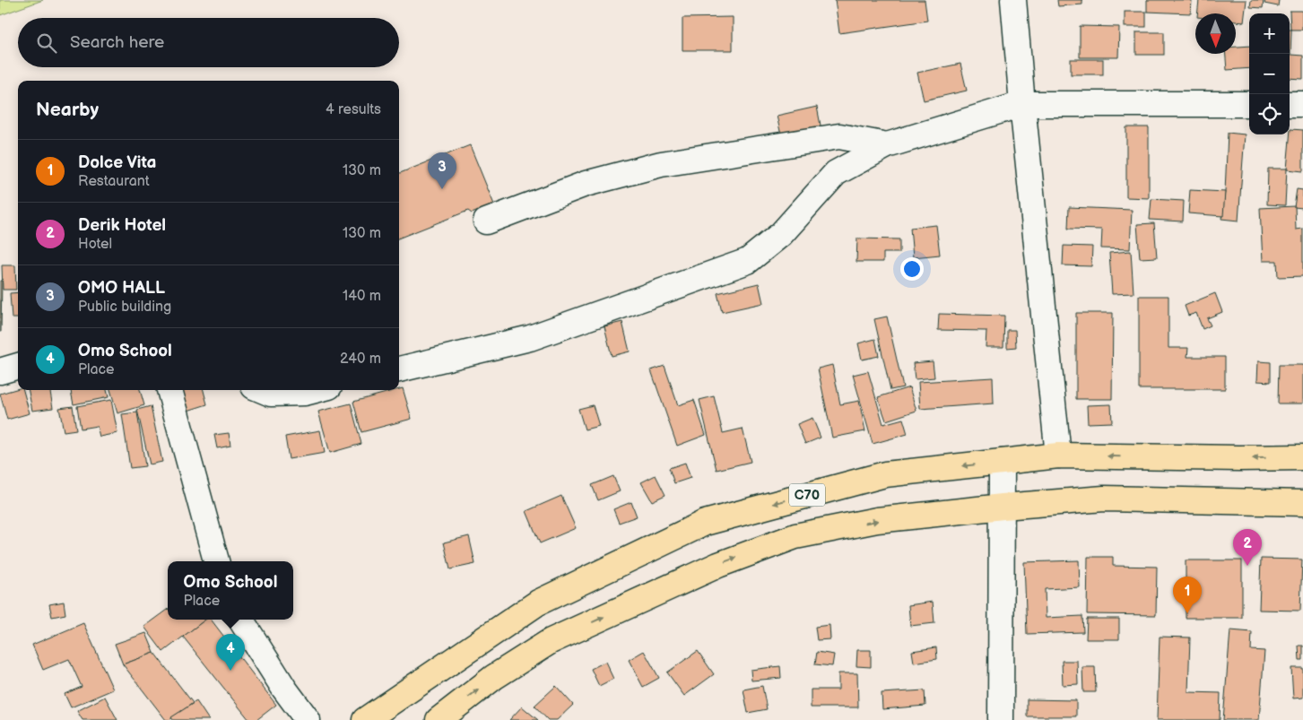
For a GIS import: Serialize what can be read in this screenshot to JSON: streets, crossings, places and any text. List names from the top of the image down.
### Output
{
  "streets": {
    "highway": ["C70"]
  },
  "north": "bottom",
  "page": {
    "map_buttons": ["+", "−"],
    "search": "Search here",
    "heading": ["Nearby", "4 results"],
    "list": [
      {
        "mark": "1",
        "name": "Dolce Vita",
        "note": "Restaurant",
        "value": "130 m"
      },
      {
        "mark": "2",
        "name": "Derik Hotel",
        "note": "Hotel",
        "value": "130 m"
      },
      {
        "mark": "3",
        "name": "OMO HALL",
        "note": "Public building",
        "value": "140 m"
      },
      {
        "mark": "4",
        "name": "Omo School",
        "note": "Place",
        "value": "240 m"
      }
    ],
    "pins": [
      "3",
      "2",
      "1",
      "4"
    ],
    "popup": ["Omo School", "Place"]
  }
}
